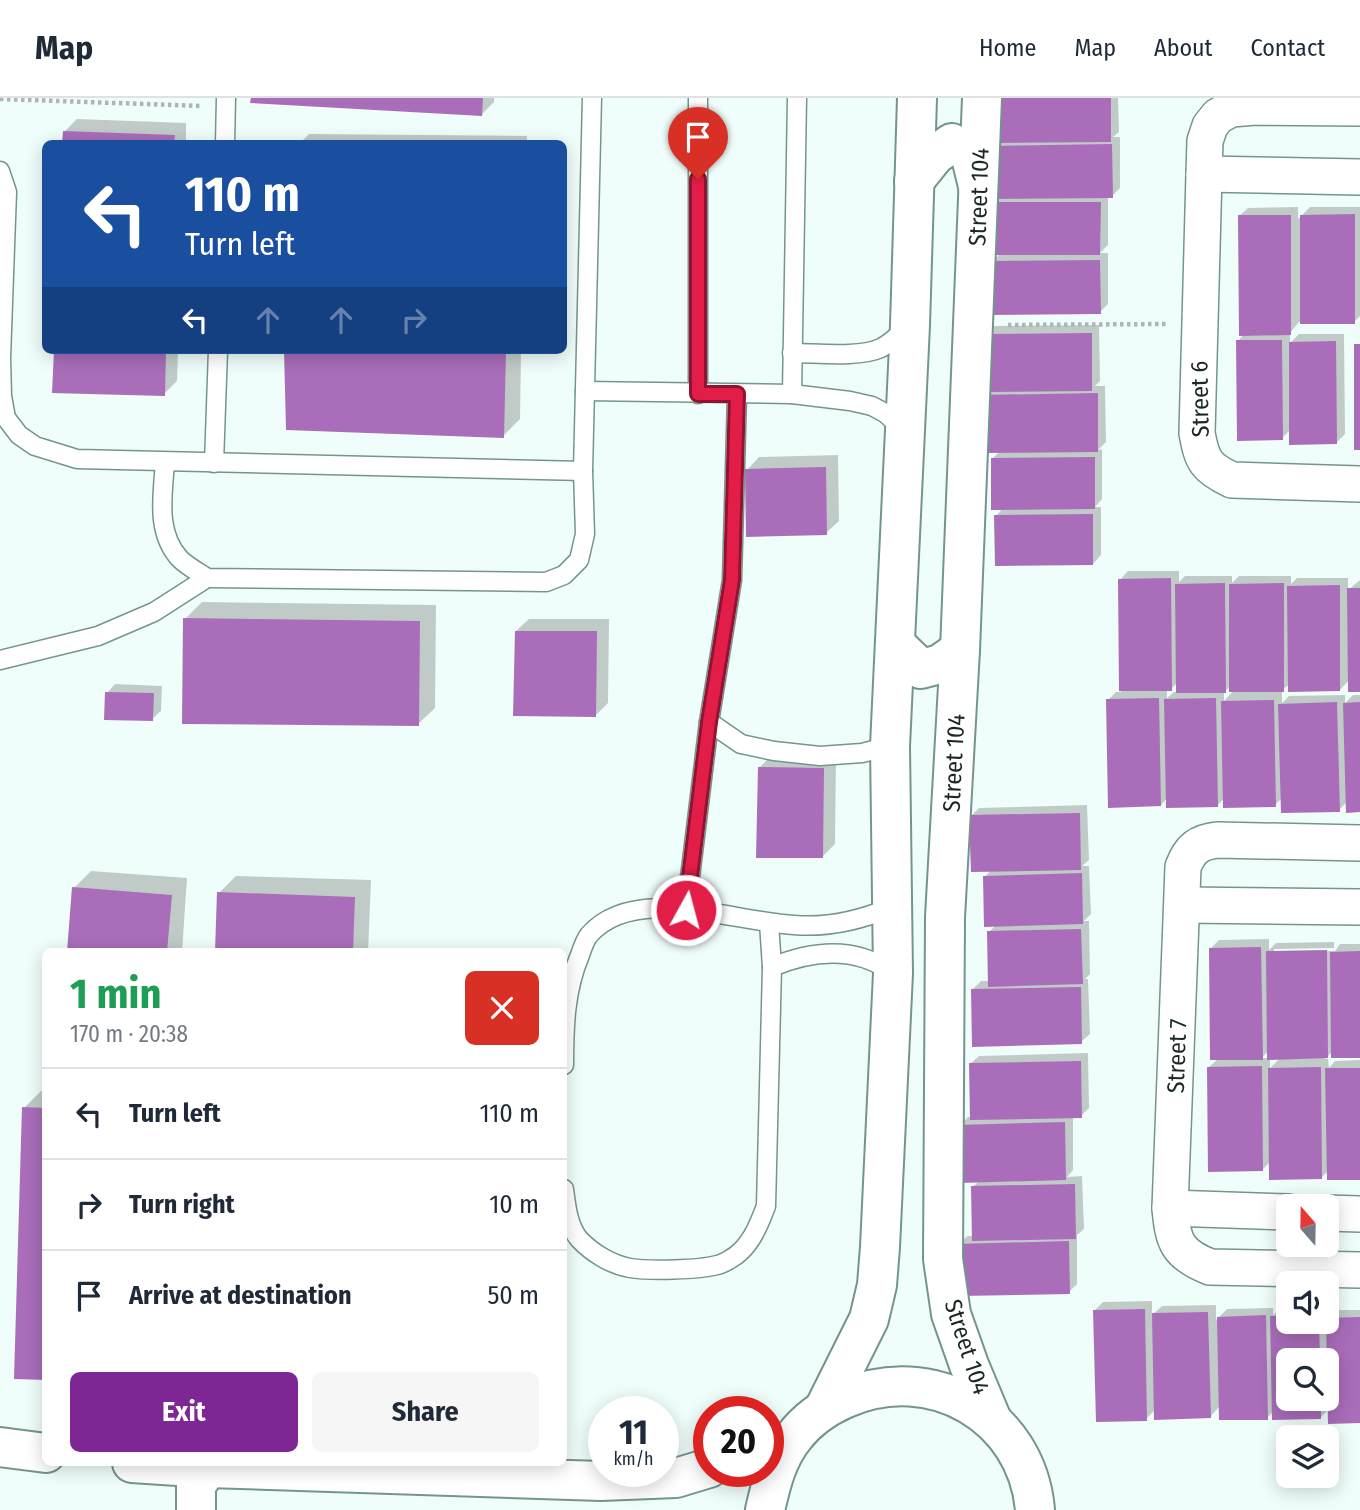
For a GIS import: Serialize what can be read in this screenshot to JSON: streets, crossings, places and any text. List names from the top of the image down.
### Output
{
  "streets": {
    "street": ["Street 104", "Street 6", "Street 7"]
  },
  "north": "top",
  "page": {
    "header": "Map",
    "nav": [
      "Home",
      "Map",
      "About",
      "Contact"
    ],
    "turn": ["110 m", "Turn left"],
    "heading": ["1 min", "170 m · 20:38"],
    "list": [
      {
        "name": "Turn left",
        "value": "110 m"
      },
      {
        "name": "Turn right",
        "value": "10 m"
      },
      {
        "name": "Arrive at destination",
        "value": "50 m"
      }
    ],
    "buttons": ["Exit", "Share"],
    "speed": "11 km/h",
    "limit": "20"
  }
}
